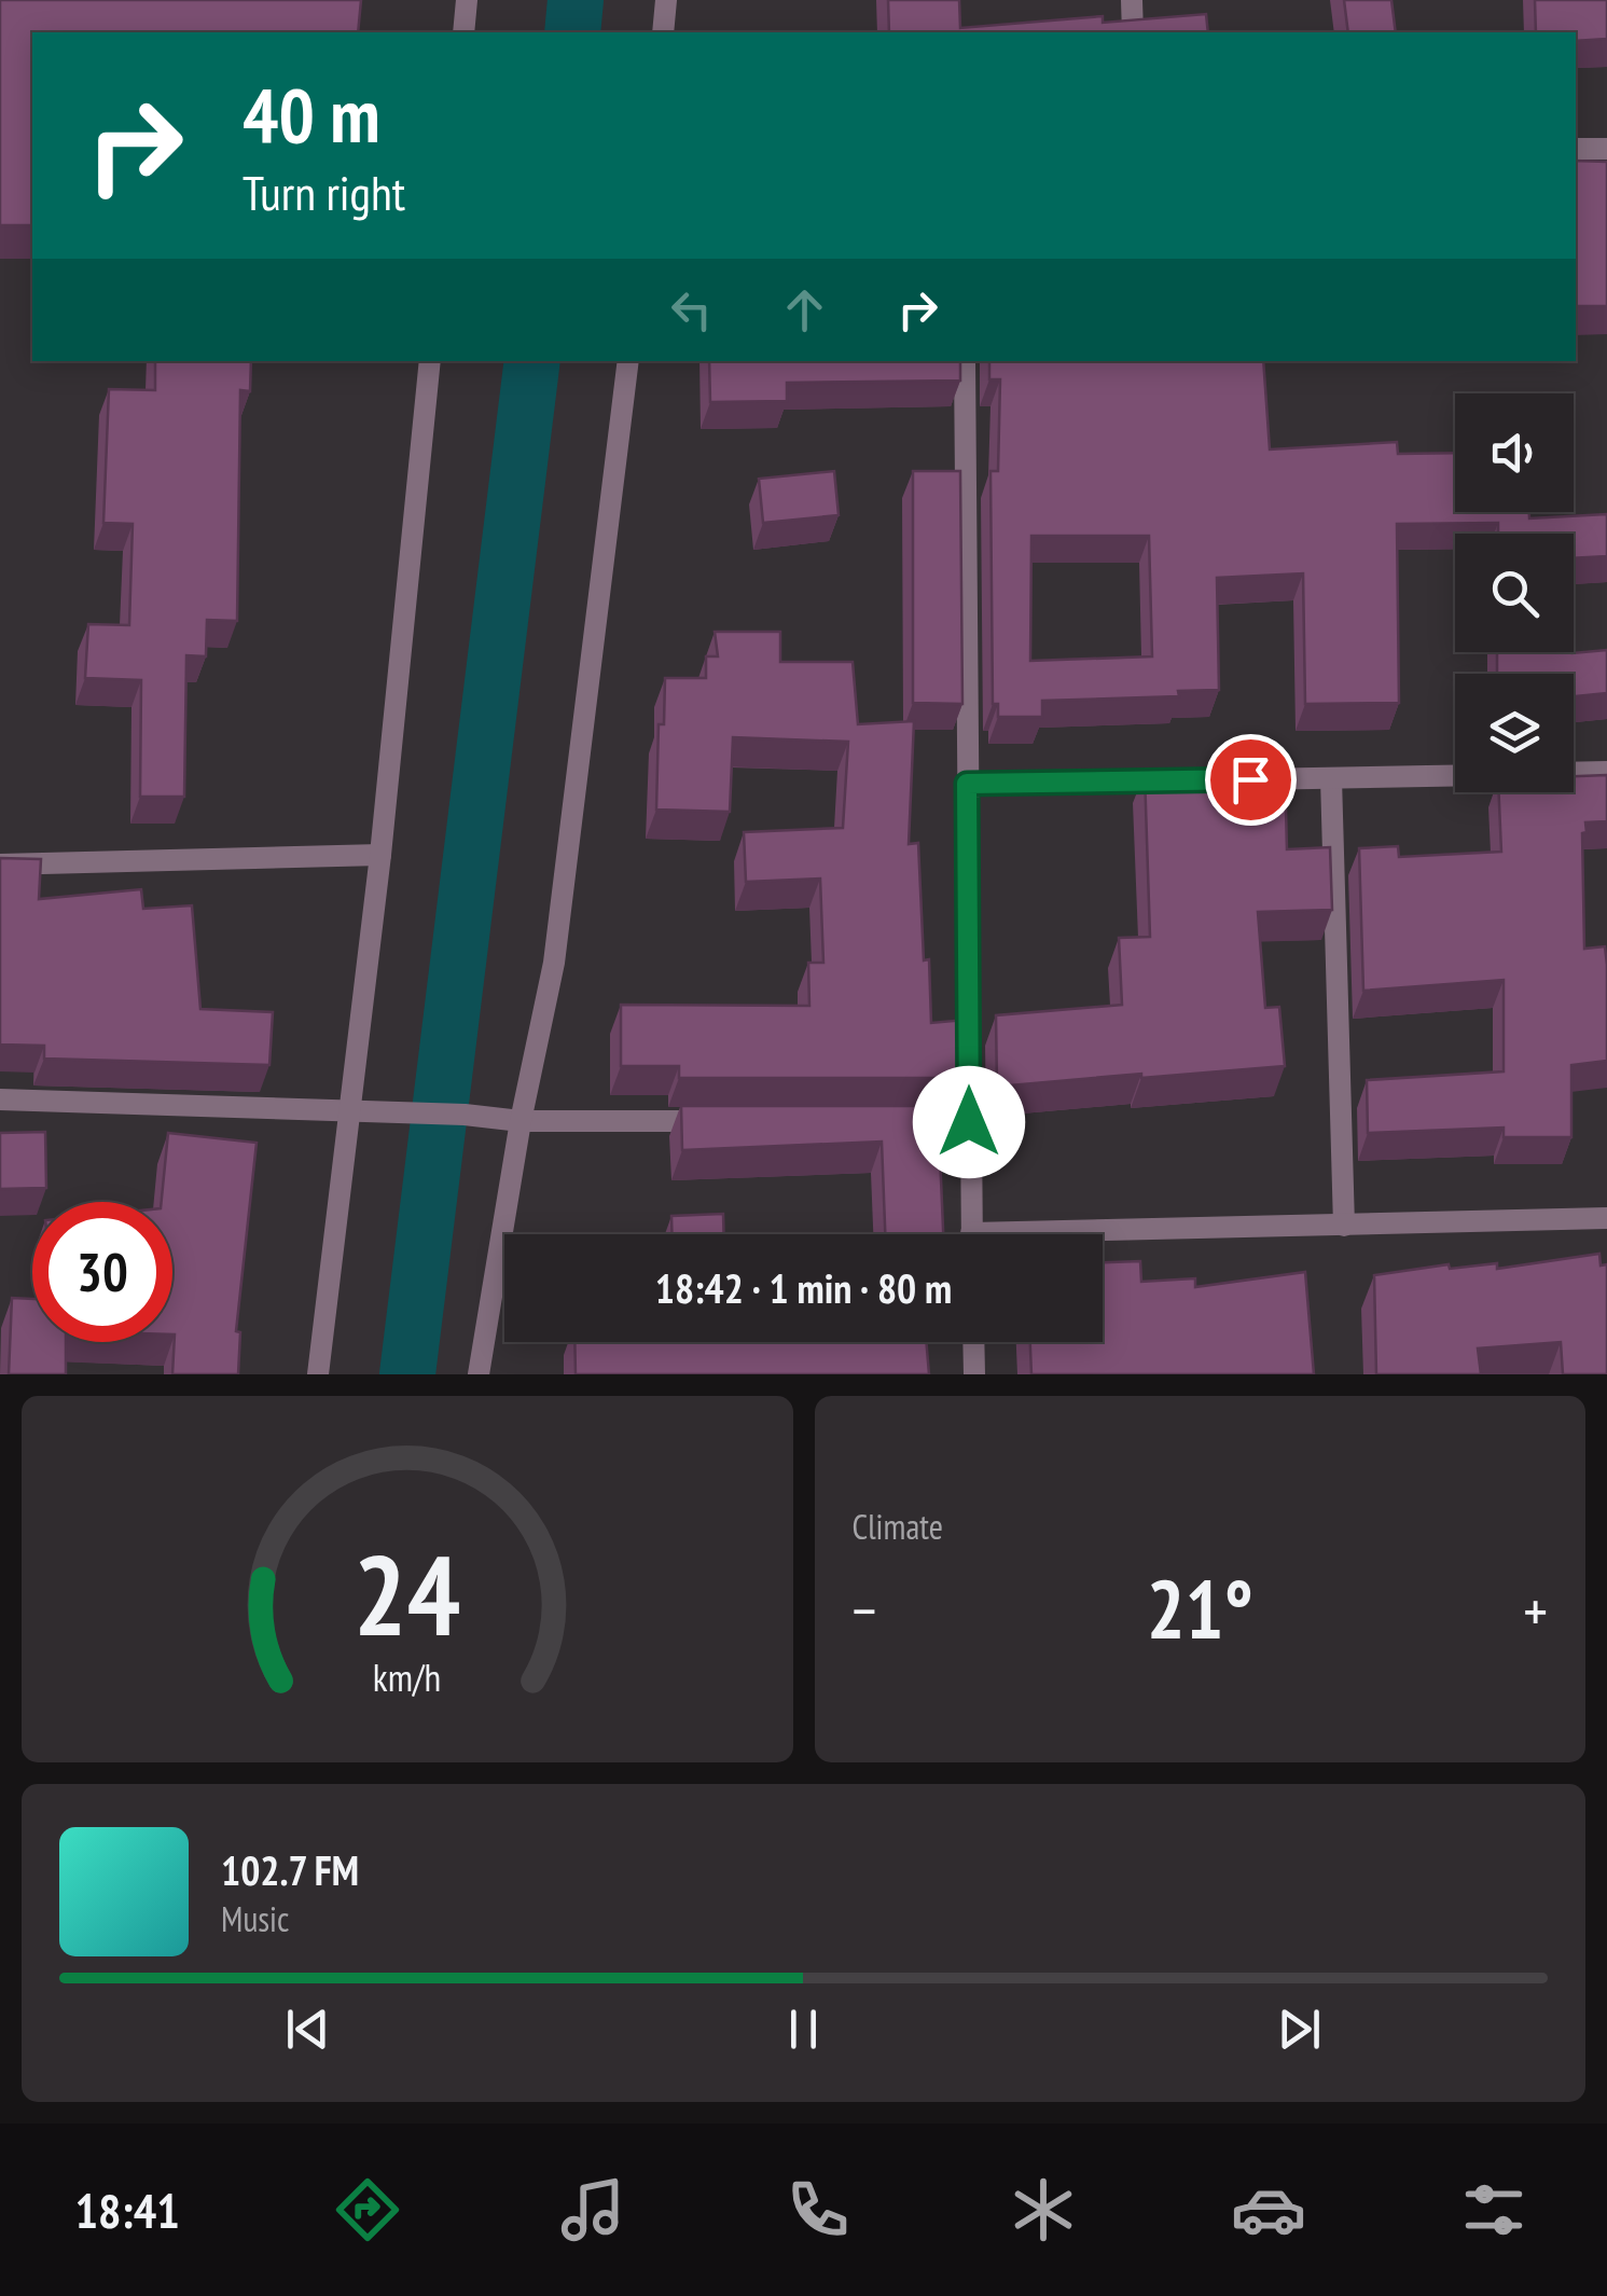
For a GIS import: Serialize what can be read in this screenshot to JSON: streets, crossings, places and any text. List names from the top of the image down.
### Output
{
  "page": {
    "turn": ["40 m", "Turn right"],
    "limit": "30",
    "trip": "18:42 · 1 min · 80 m",
    "tile": "Climate",
    "heat": ["−", "21°", "+"],
    "song": ["102.7 FM", "Music"],
    "tabs": "18:41",
    "gauge": ["24", "km/h"]
  }
}
